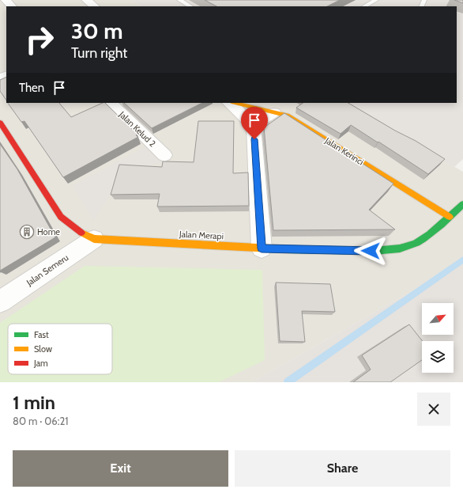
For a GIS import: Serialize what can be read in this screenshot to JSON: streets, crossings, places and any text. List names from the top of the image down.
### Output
{
  "streets": {
    "street": [
      "Jalan Kelud 2",
      "Jalan Kerinci",
      "Jalan Merapi",
      "Jalan Semeru"
    ]
  },
  "crossings": [
    ["Jalan Kerinci", "Jalan Merapi"],
    ["Jalan Merapi", "Jalan Semeru"]
  ],
  "places": {
    "building": ["Home"]
  },
  "legend": ["Fast", "Slow", "Jam"],
  "north": "top right",
  "page": {
    "turn": ["30 m", "Turn right"],
    "then": "Then",
    "heading": ["1 min", "80 m · 06:21"],
    "buttons": ["Exit", "Share"]
  }
}
